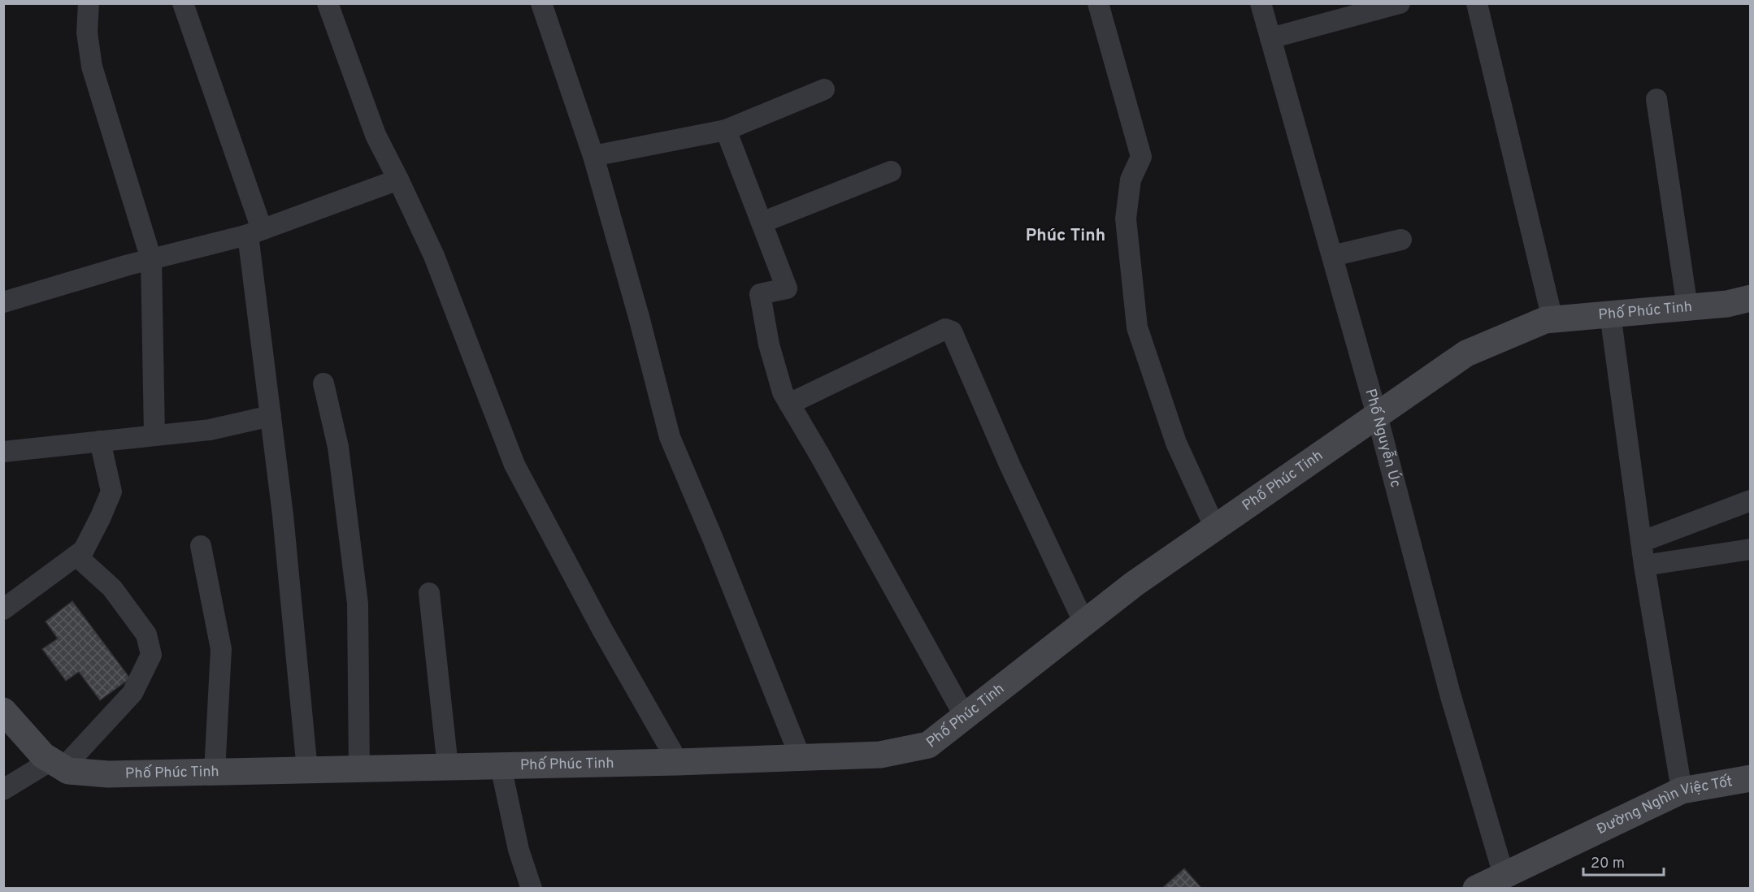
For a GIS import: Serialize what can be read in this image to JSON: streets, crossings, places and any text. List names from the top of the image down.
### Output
{
  "streets": {
    "street": ["Phố Phúc Tinh", "Phố Nguyễn Úc", "Đường Nghìn Việc Tốt"]
  },
  "crossings": [
    ["Phố Phúc Tinh", "Phố Nguyễn Úc"],
    ["Phố Nguyễn Úc", "Đường Nghìn Việc Tốt"]
  ],
  "districts": ["Phúc Tinh"],
  "scale_bar": "20 m"
}
